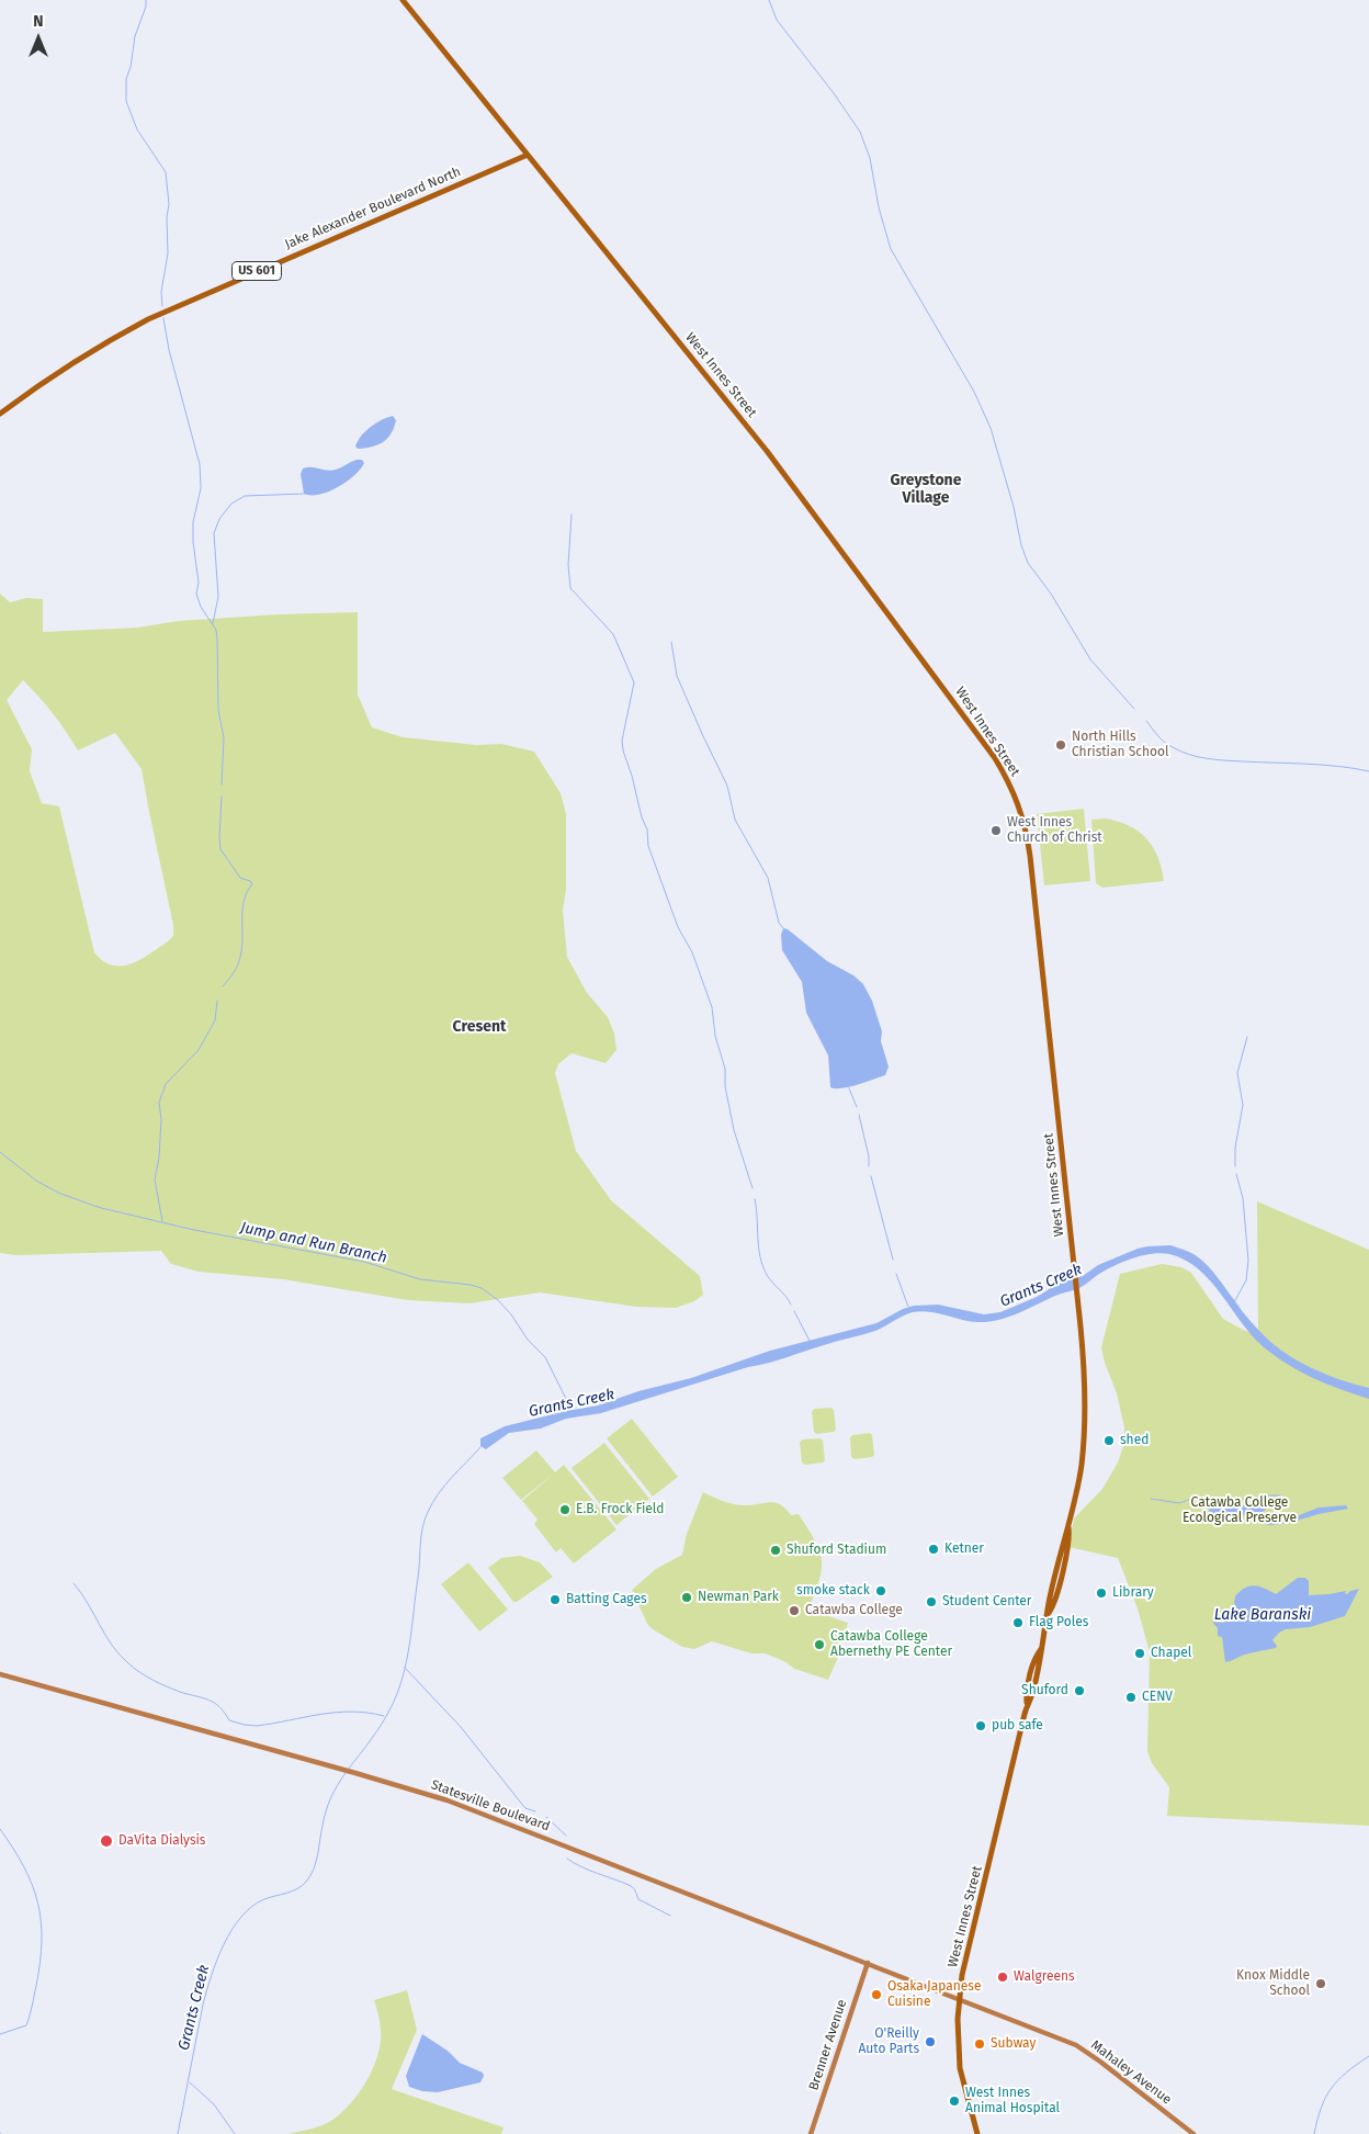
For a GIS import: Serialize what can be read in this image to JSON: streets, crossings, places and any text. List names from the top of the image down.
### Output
{
  "streets": {
    "main road": [
      "Jake Alexander Boulevard North",
      "US 601",
      "West Innes Street",
      "Statesville Boulevard",
      "Brenner Avenue",
      "Mahaley Avenue"
    ]
  },
  "crossings": [
    ["Jake Alexander Boulevard North", "West Innes Street"],
    ["West Innes Street", "Statesville Boulevard"],
    ["West Innes Street", "Mahaley Avenue"],
    ["Statesville Boulevard", "Brenner Avenue"],
    ["Statesville Boulevard", "Mahaley Avenue"]
  ],
  "districts": ["Greystone Village", "Cresent"],
  "water": ["Jump and Run Branch", "Grants Creek", "Lake Baranski"],
  "parks": ["Catawba College Ecological Preserve"],
  "places": [
    "North Hills Christian School",
    "West Innes Church of Christ",
    "shed",
    "E.B. Frock Field",
    "Ketner",
    "Shuford Stadium",
    "smoke stack",
    "Library",
    "Newman Park",
    "Batting Cages",
    "Student Center",
    "Catawba College",
    "Flag Poles",
    "Catawba College Abernethy PE Center",
    "Chapel",
    "Shuford",
    "CENV",
    "pub safe",
    "DaVita Dialysis",
    "Walgreens",
    "Knox Middle School",
    "Osaka Japanese Cuisine",
    "O'Reilly Auto Parts",
    "Subway",
    "West Innes Animal Hospital"
  ],
  "north": "top"
}
